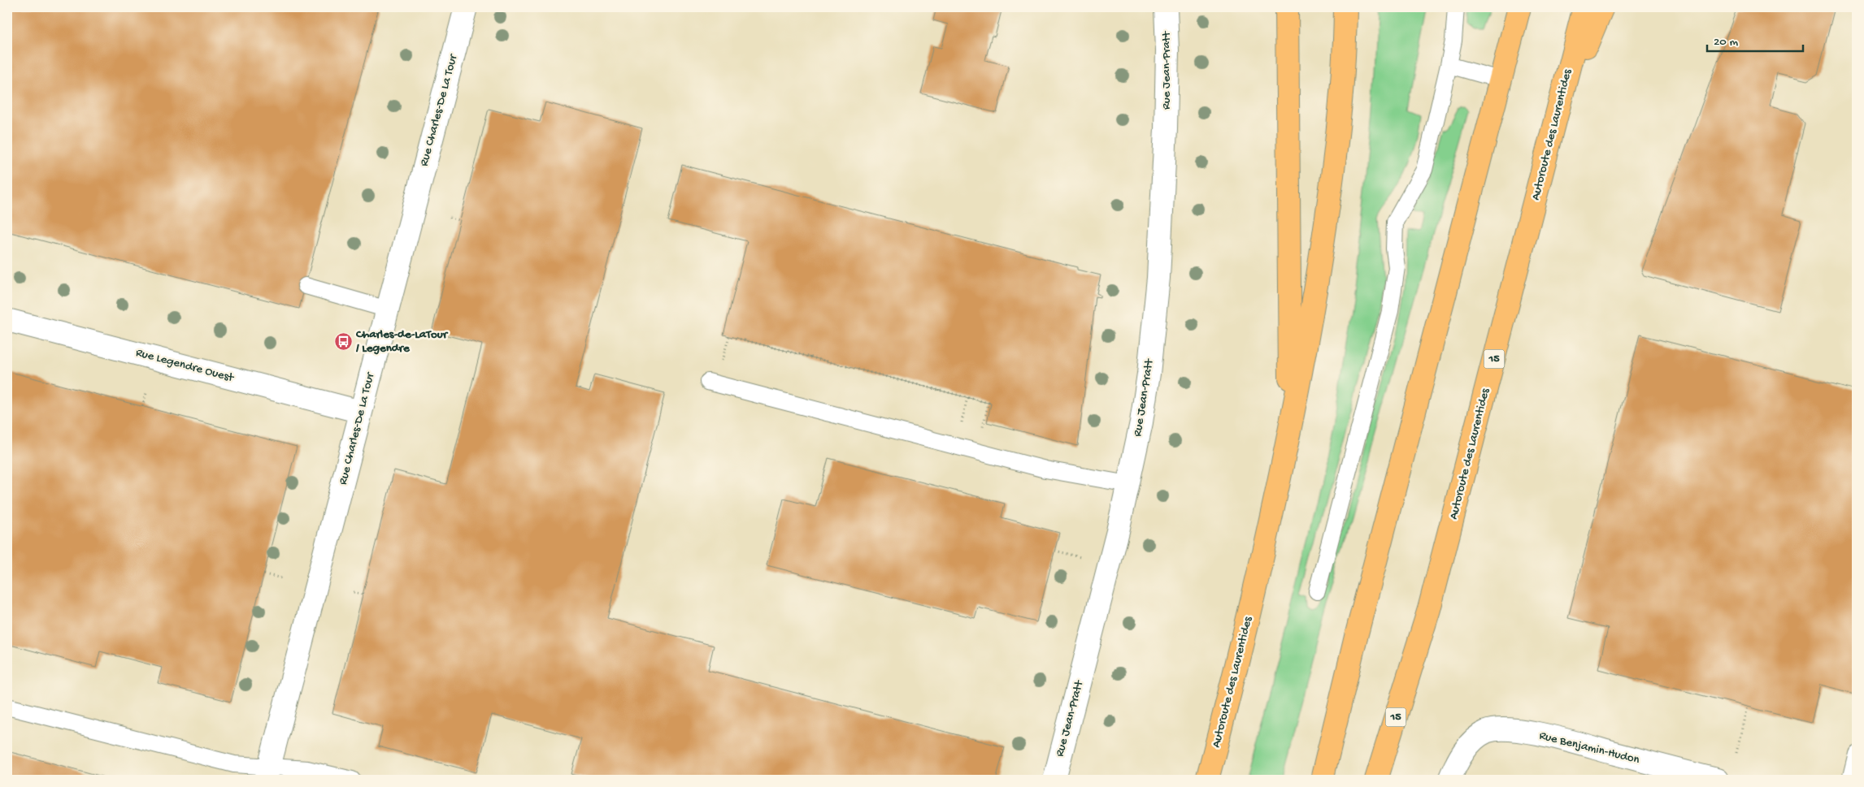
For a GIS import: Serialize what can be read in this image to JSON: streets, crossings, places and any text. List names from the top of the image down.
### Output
{
  "streets": {
    "highway": ["Autoroute des Laurentides", "15"],
    "street": [
      "Rue Jean-Pratt",
      "Rue Charles-De La Tour",
      "Rue Legendre Ouest",
      "Rue Benjamin-Hudon"
    ]
  },
  "crossings": [
    ["Rue Charles-De La Tour", "Rue Legendre Ouest"]
  ],
  "places": {
    "bus stop": ["Charles-de-LaTour / Legendre"]
  },
  "scale_bar": "20 m"
}
